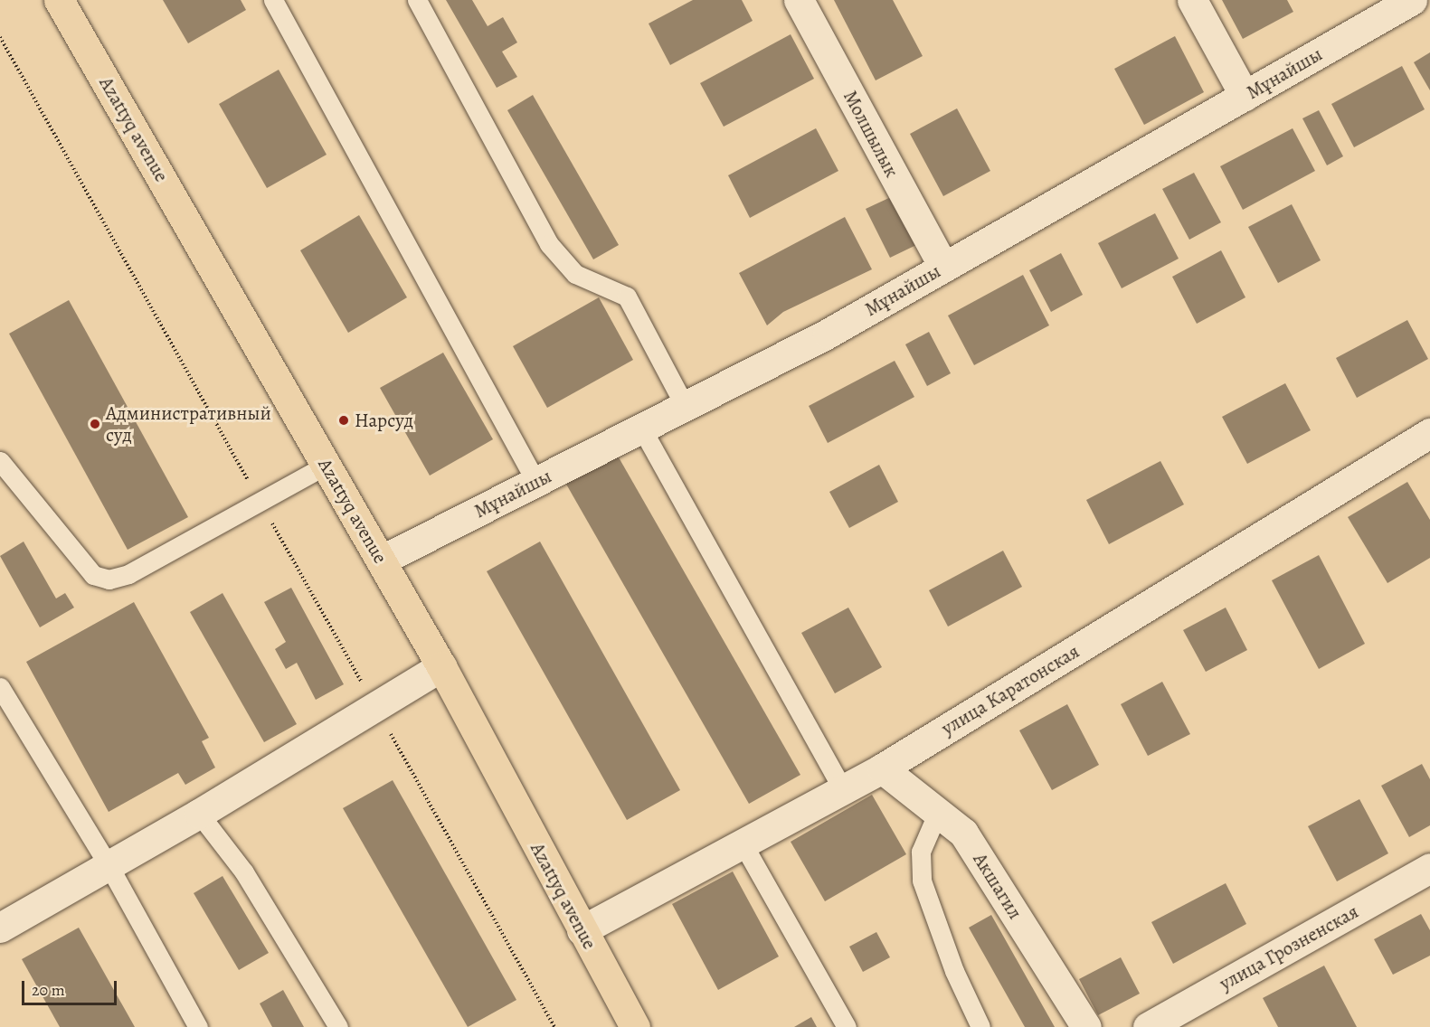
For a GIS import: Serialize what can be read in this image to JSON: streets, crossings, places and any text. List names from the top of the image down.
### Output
{
  "streets": {
    "main road": ["Azattyq avenue"],
    "street": [
      "Мұнайшы",
      "Молшылык",
      "улица Каратонская",
      "Акшагил",
      "улица Грозненская"
    ]
  },
  "crossings": [
    ["Мұнайшы", "Azattyq avenue"],
    ["Мұнайшы", "Молшылык"],
    ["Azattyq avenue", "улица Каратонская"],
    ["улица Каратонская", "Акшагил"]
  ],
  "places": ["Нарсуд", "Административный суд"],
  "scale_bar": "20 m"
}
